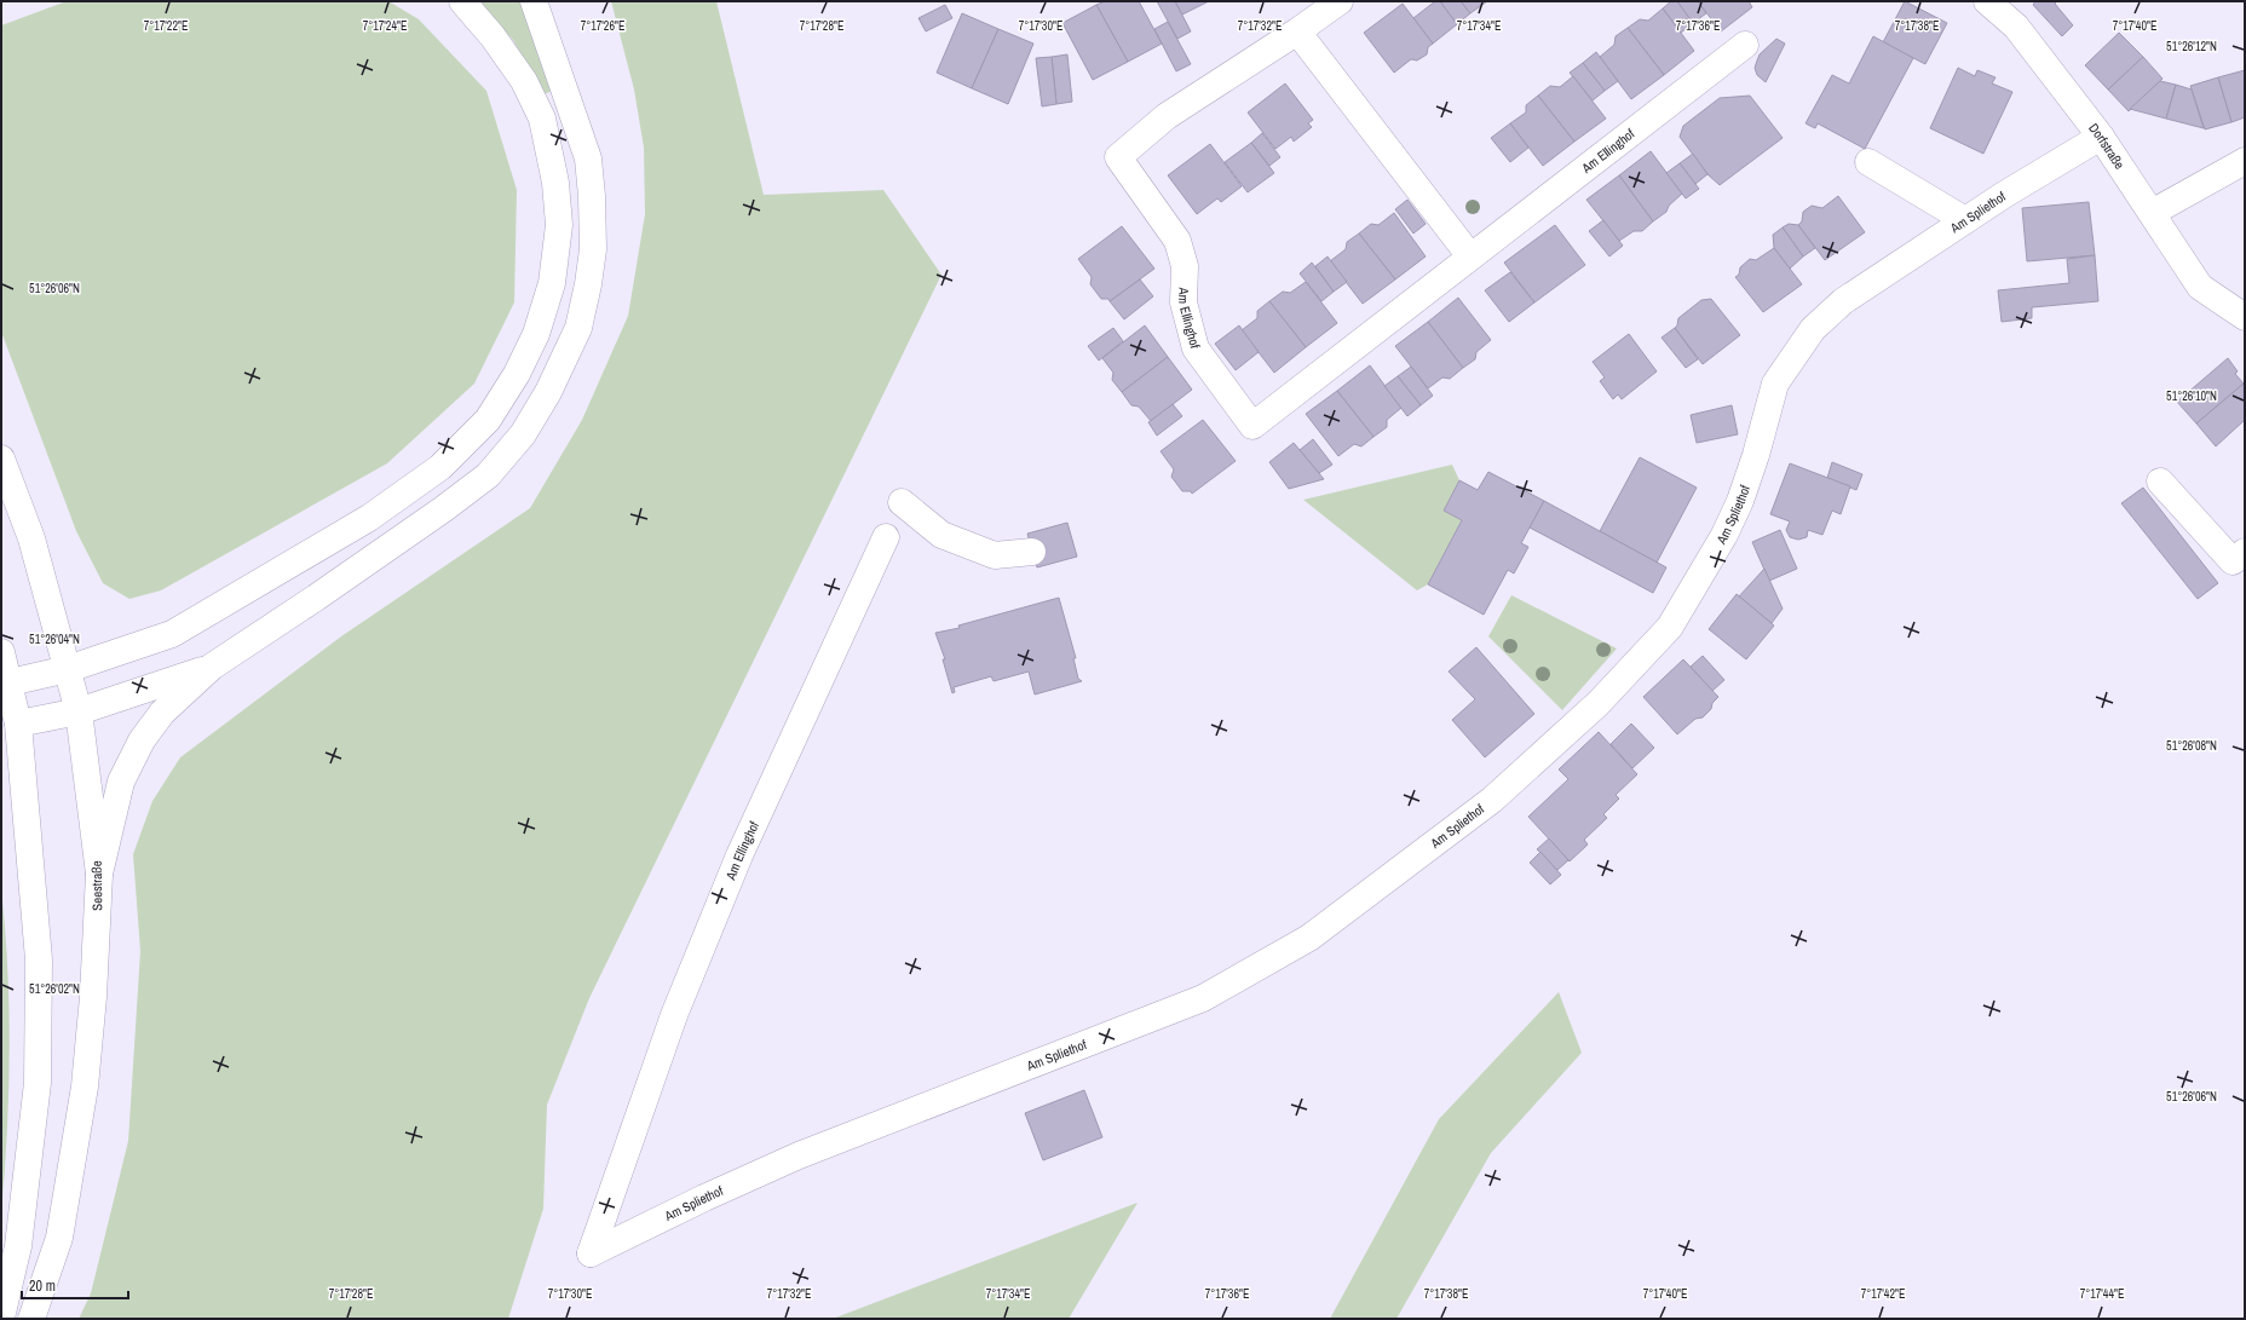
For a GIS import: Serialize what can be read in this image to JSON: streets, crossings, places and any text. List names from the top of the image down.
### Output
{
  "streets": {
    "main road": [
      "Dorfstraße",
      "Am Ellinghof",
      "Am Spliethof",
      "Seestraße"
    ]
  },
  "crossings": [
    ["Dorfstraße", "Am Spliethof"],
    ["Am Ellinghof", "Am Spliethof"]
  ],
  "scale_bar": "20 m",
  "coordinates": [
    "7°17'30\"E",
    "7°17'34\"E",
    "7°17'36\"E",
    "7°17'38\"E",
    "7°17'22\"E",
    "7°17'24\"E",
    "7°17'26\"E",
    "7°17'28\"E",
    "7°17'32\"E",
    "7°17'40\"E",
    "51°26'12\"N",
    "51°26'06\"N",
    "51°26'10\"N",
    "51°26'04\"N",
    "51°26'08\"N",
    "51°26'02\"N",
    "7°17'42\"E",
    "7°17'44\"E"
  ]
}
